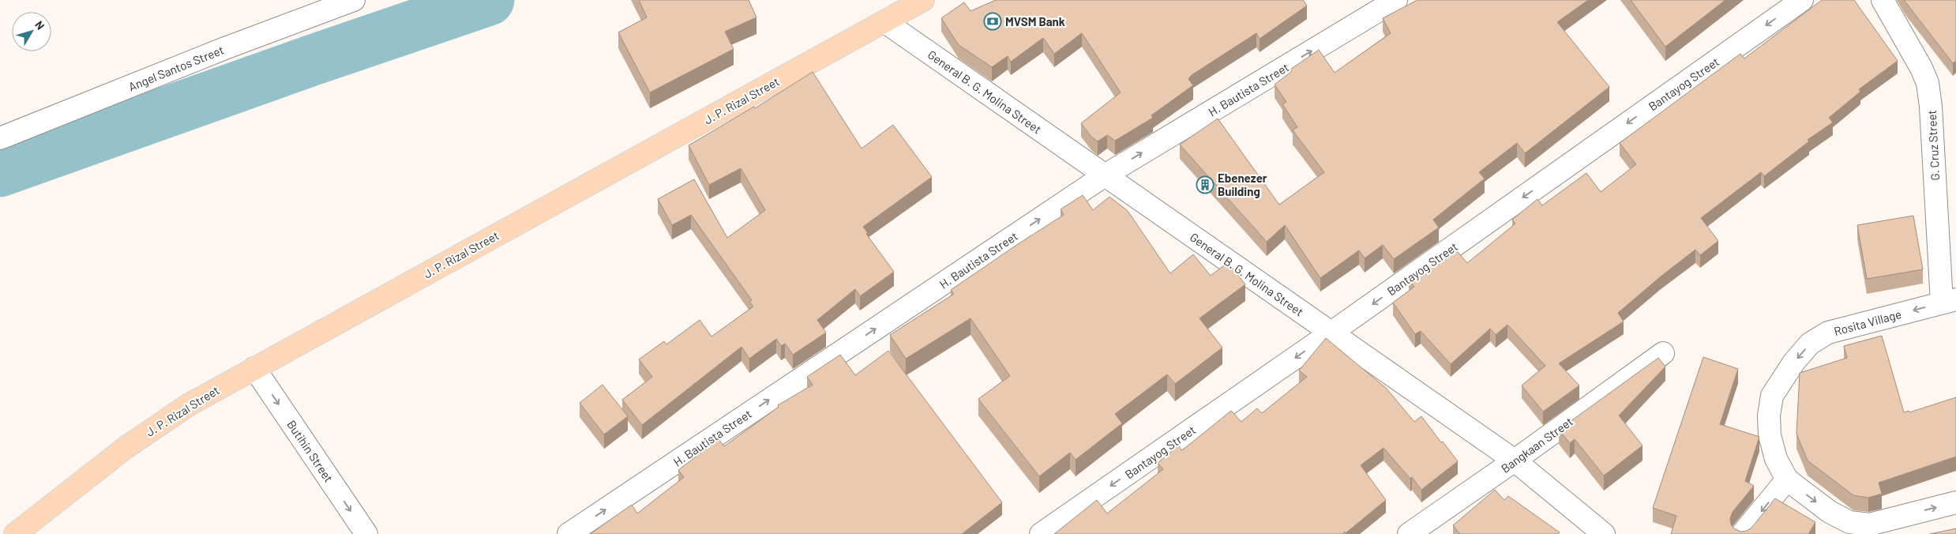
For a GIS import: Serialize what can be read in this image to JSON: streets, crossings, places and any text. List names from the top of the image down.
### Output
{
  "streets": {
    "main road": ["J. P. Rizal Street"],
    "street": [
      "Angel Santos Street",
      "Bantayog Street",
      "H. Bautista Street",
      "General B. G. Molina Street",
      "G. Cruz Street",
      "Rosita Village",
      "Bangkaan Street",
      "Butihin Street"
    ]
  },
  "crossings": [
    ["Bantayog Street", "General B. G. Molina Street"],
    ["H. Bautista Street", "General B. G. Molina Street"],
    ["General B. G. Molina Street", "J. P. Rizal Street"],
    ["General B. G. Molina Street", "Bangkaan Street"],
    ["J. P. Rizal Street", "Butihin Street"],
    ["G. Cruz Street", "Rosita Village"]
  ],
  "one_way": ["Bantayog Street", "H. Bautista Street", "Butihin Street"],
  "places": {
    "bank": ["MVSM Bank"],
    "building": ["Ebenezer Building"]
  },
  "north": "top right"
}
